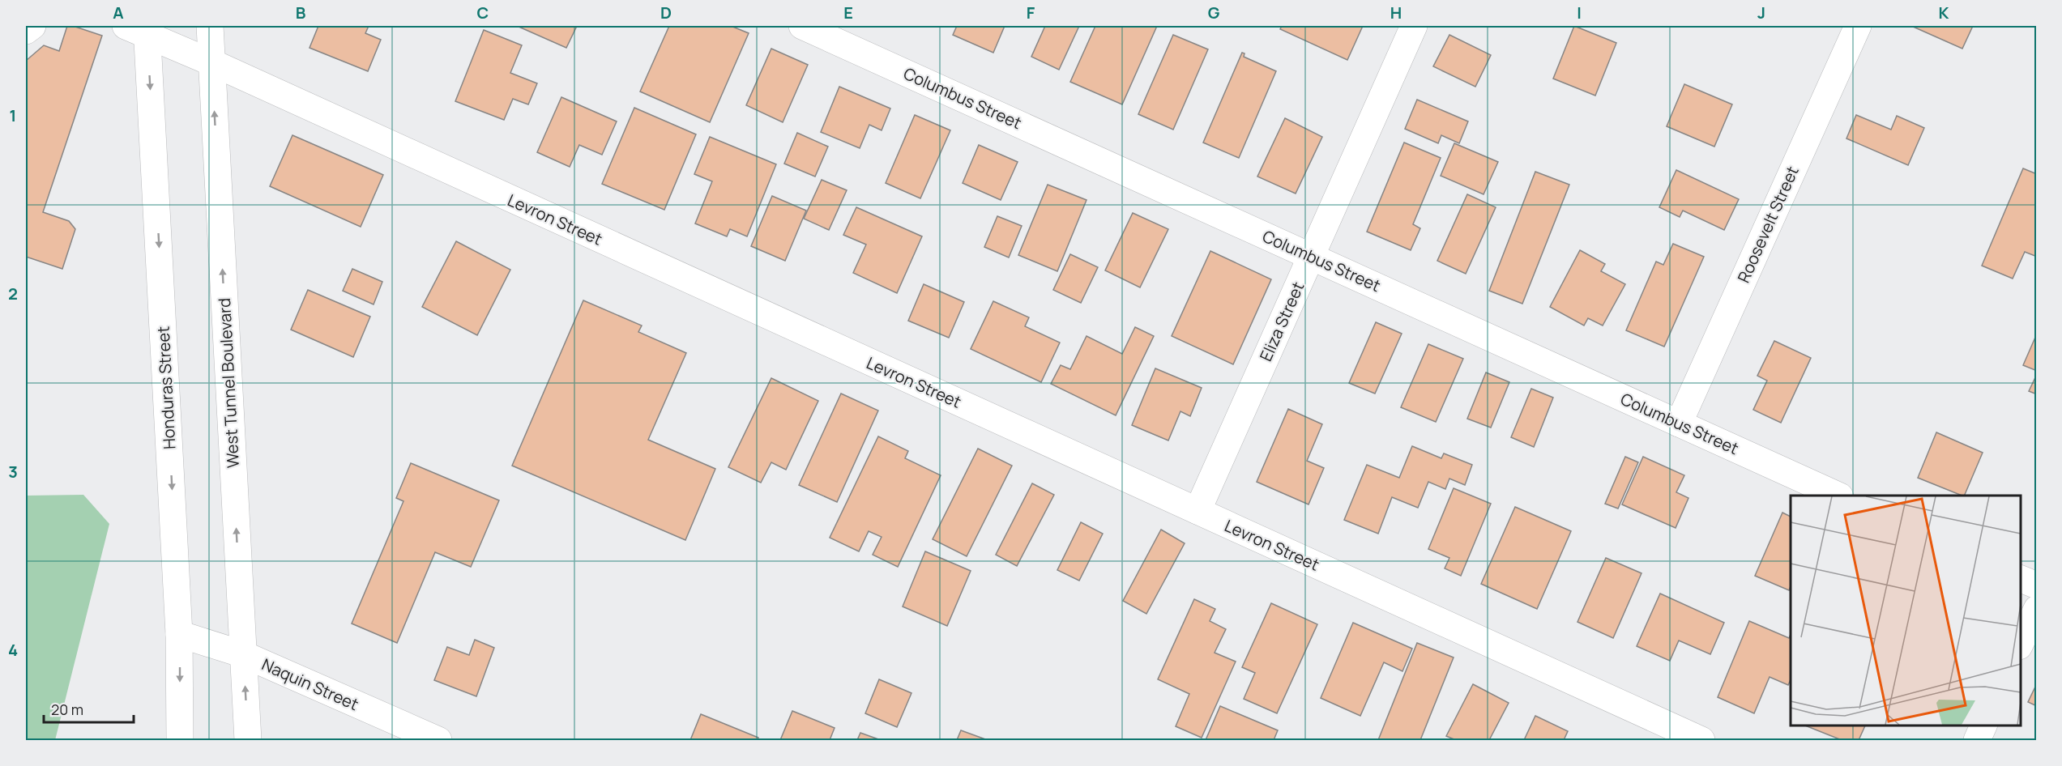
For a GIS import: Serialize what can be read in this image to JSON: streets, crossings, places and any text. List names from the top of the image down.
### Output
{
  "streets": {
    "street": [
      "Columbus Street",
      "Levron Street",
      "Roosevelt Street",
      "Eliza Street",
      "West Tunnel Boulevard",
      "Honduras Street",
      "Naquin Street"
    ]
  },
  "crossings": [
    ["Columbus Street", "Roosevelt Street"],
    ["Columbus Street", "Eliza Street"],
    ["Levron Street", "Eliza Street"],
    ["Levron Street", "West Tunnel Boulevard"],
    ["Levron Street", "Honduras Street"],
    ["West Tunnel Boulevard", "Naquin Street"],
    ["Honduras Street", "Naquin Street"]
  ],
  "one_way": ["West Tunnel Boulevard", "Honduras Street"],
  "scale_bar": "20 m",
  "grid": {
    "columns": [
      "A",
      "B",
      "C",
      "D",
      "E",
      "F",
      "G",
      "H",
      "I",
      "J",
      "K"
    ],
    "rows": [
      "1",
      "2",
      "3",
      "4"
    ]
  }
}
